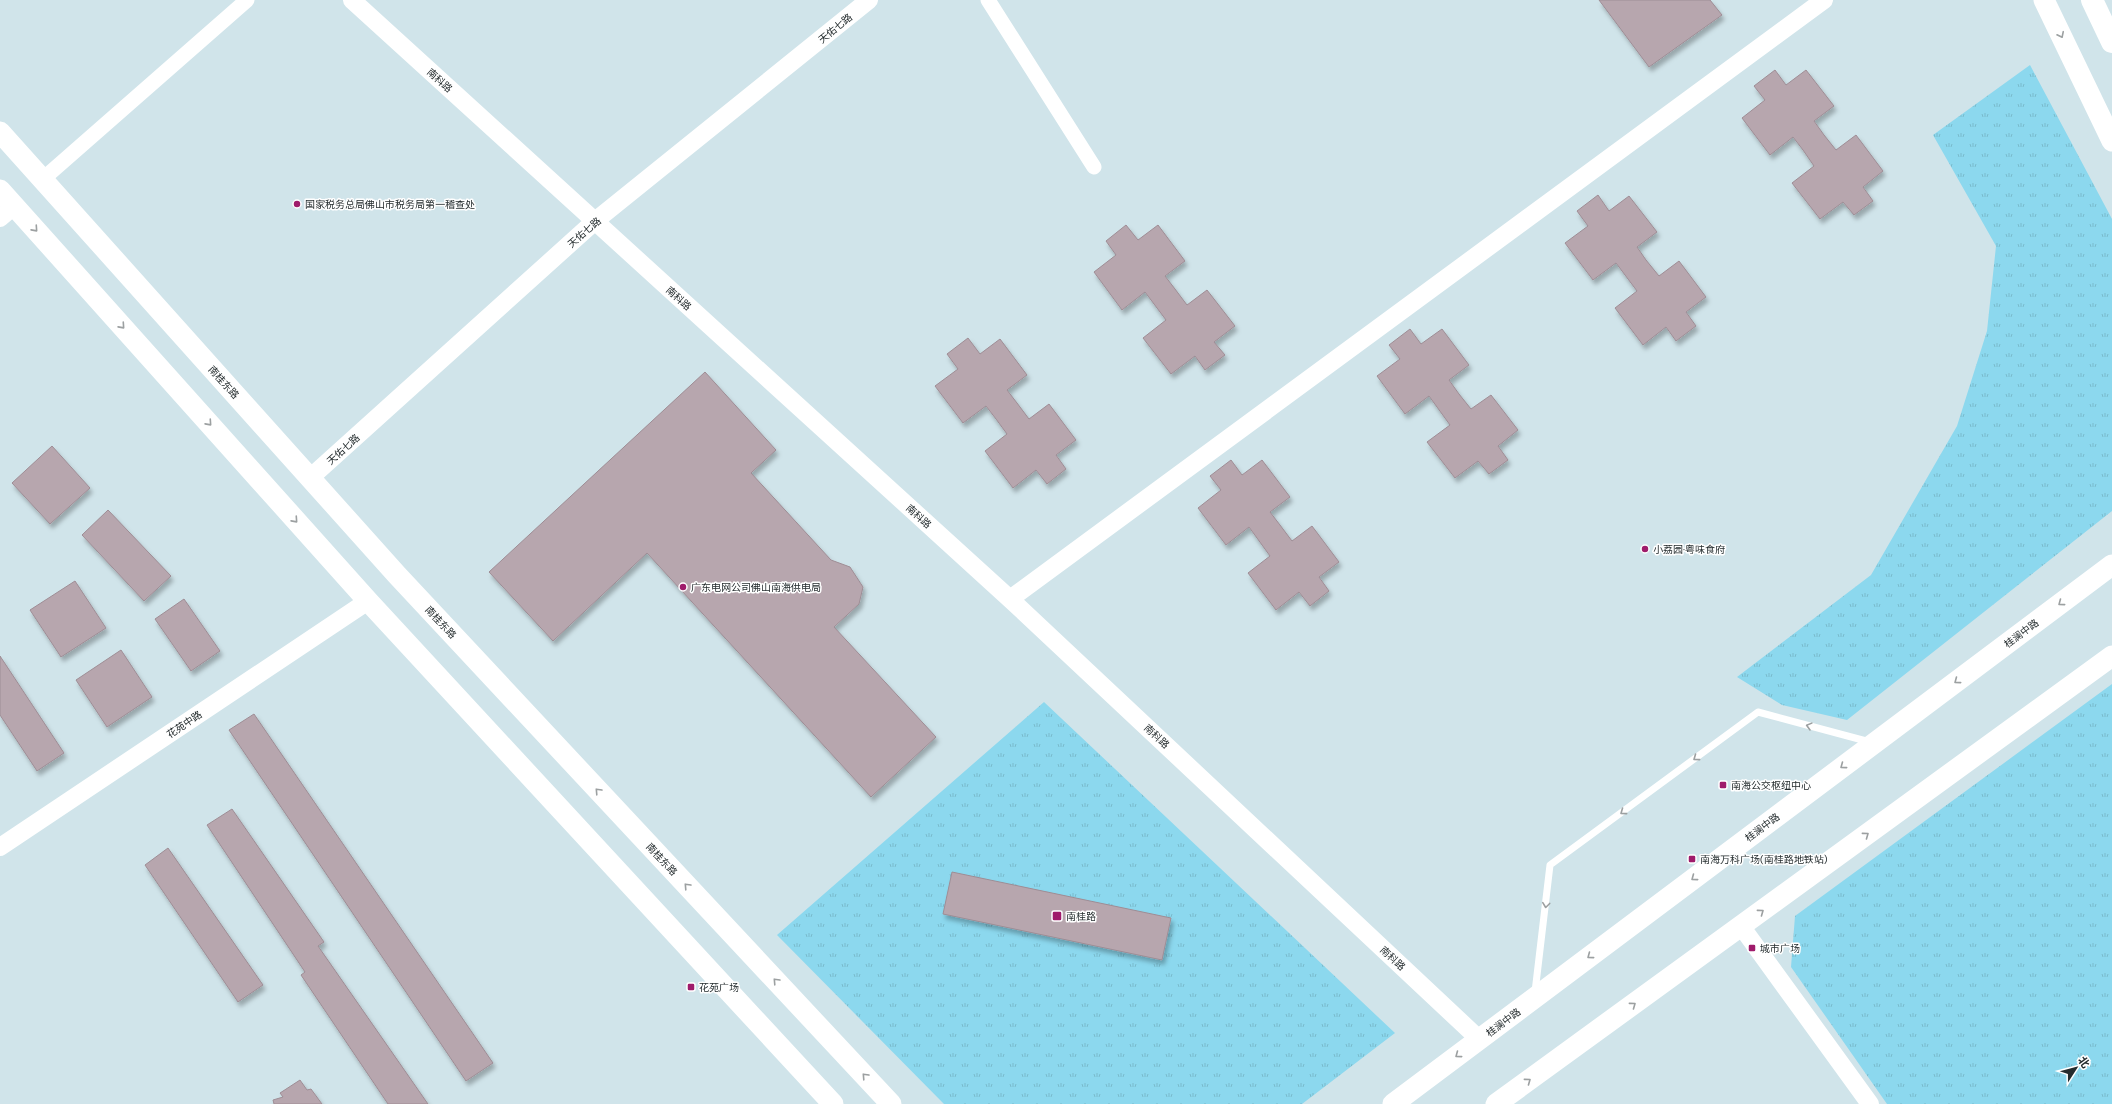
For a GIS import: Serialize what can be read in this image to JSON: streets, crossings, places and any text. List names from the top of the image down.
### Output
{
  "streets": {
    "main road": ["南桂东路", "桂澜中路"],
    "street": ["天佑七路", "南科路", "花苑中路"]
  },
  "crossings": [
    ["天佑七路", "南科路"],
    ["天佑七路", "南桂东路"],
    ["南科路", "桂澜中路"]
  ],
  "places": {
    "other": ["国家税务总局佛山市税务局第一稽查处", "小荔园·粤味食府", "广东电网公司佛山南海供电局"],
    "transit": [
      "南海公交枢纽中心",
      "南海万科广场(南桂路地铁站)",
      "南桂路",
      "城市广场",
      "花苑广场"
    ]
  },
  "north": "top right"
}
